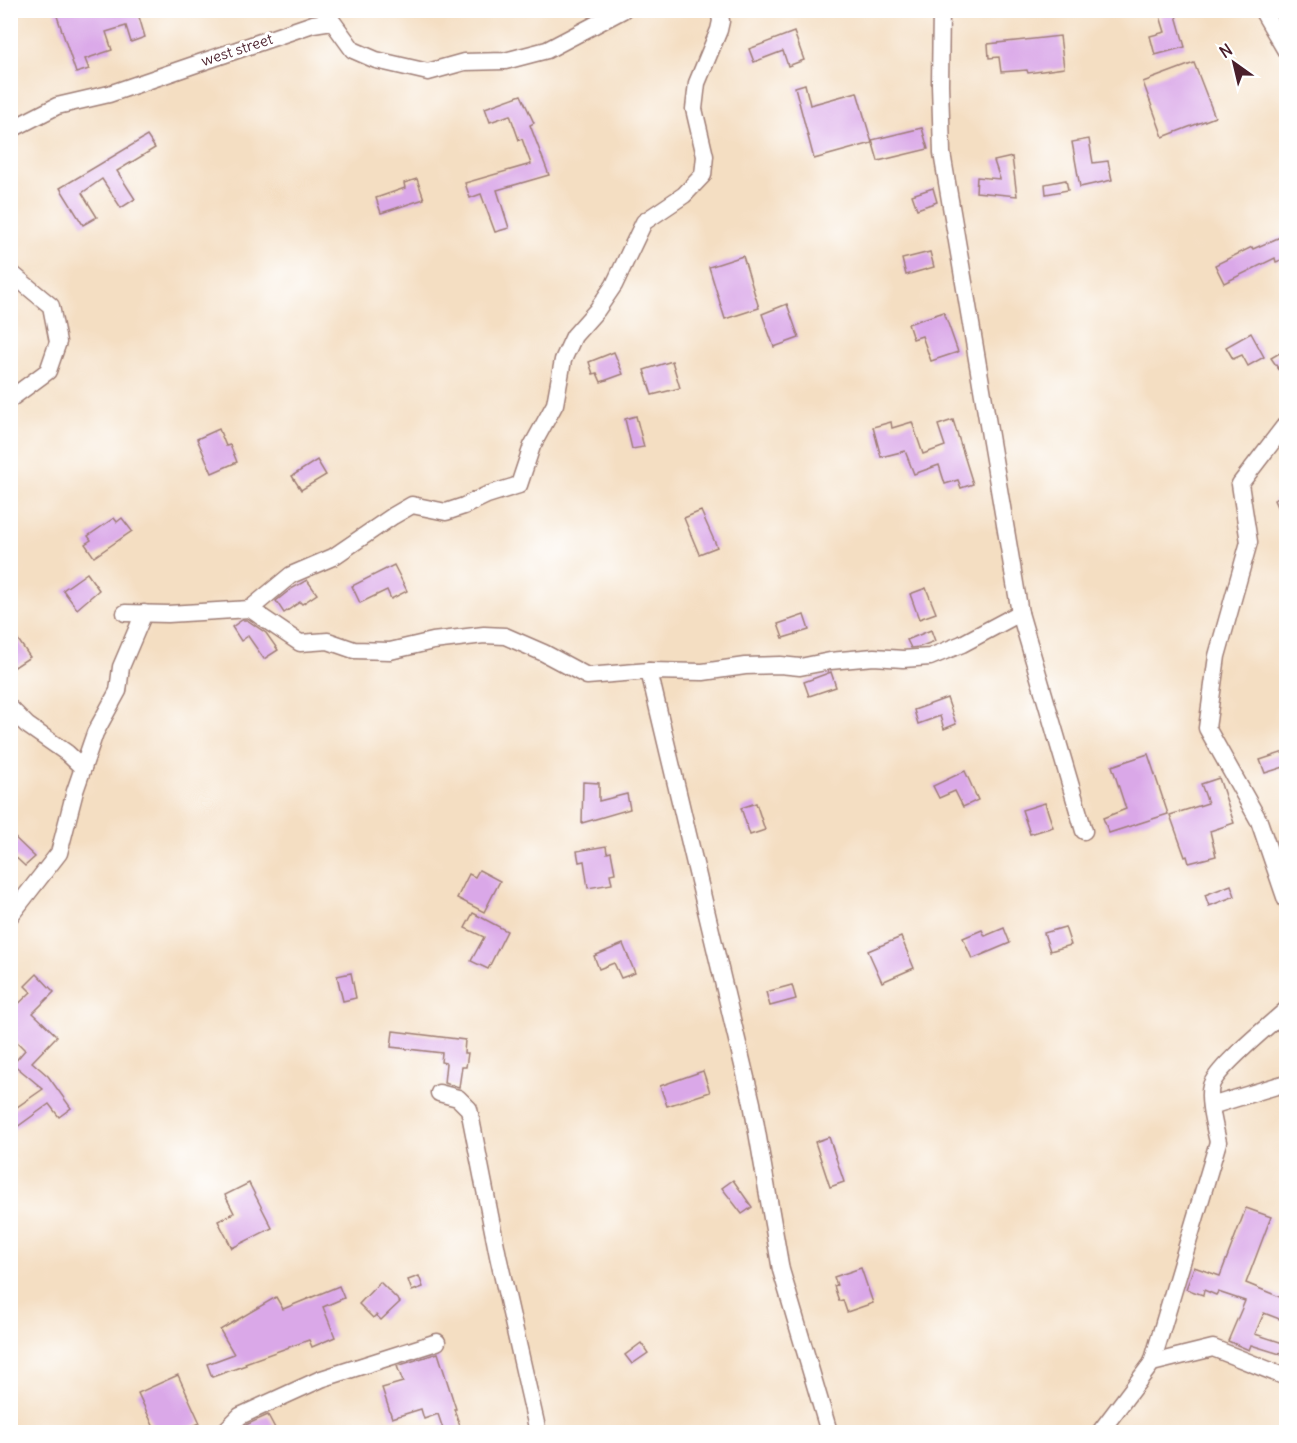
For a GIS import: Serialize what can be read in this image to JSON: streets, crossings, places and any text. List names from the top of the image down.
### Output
{
  "streets": {
    "street": ["west street"]
  },
  "north": "top left"
}
